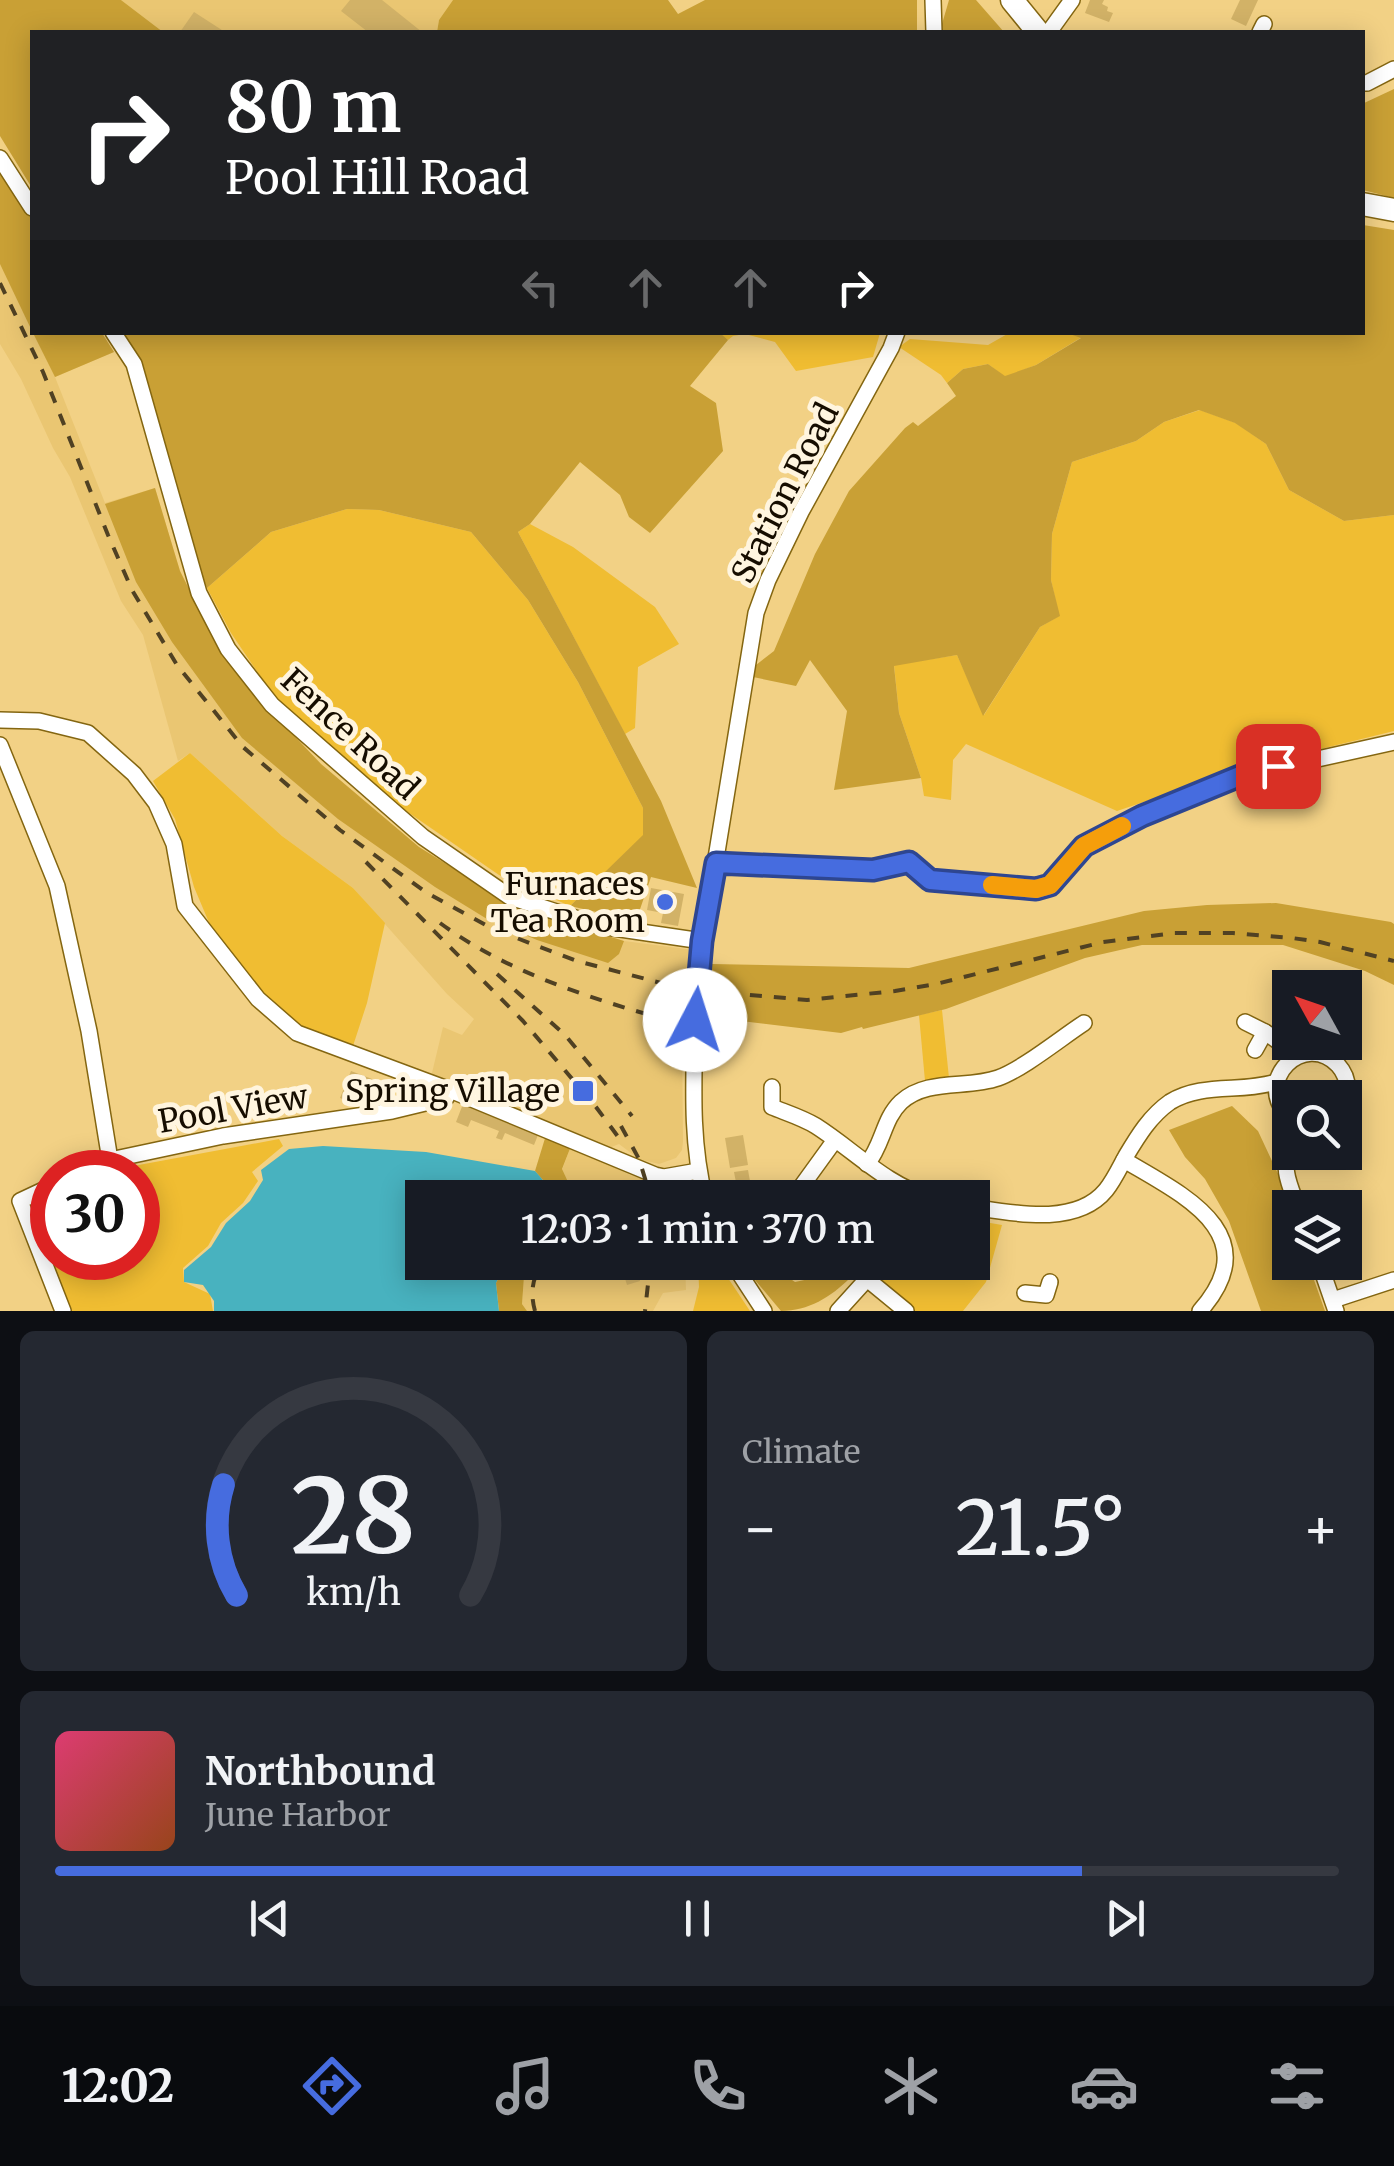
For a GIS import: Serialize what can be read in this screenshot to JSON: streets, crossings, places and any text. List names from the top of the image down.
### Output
{
  "streets": {
    "street": ["Station Road", "Fence Road", "Pool View"]
  },
  "crossings": [
    ["Station Road", "Fence Road"]
  ],
  "places": {
    "other": ["Furnaces Tea Room"],
    "transit": ["Spring Village"]
  },
  "north": "top left",
  "page": {
    "turn": ["80 m", "Pool Hill Road"],
    "limit": "30",
    "trip": "12:03 · 1 min · 370 m",
    "tile": "Climate",
    "heat": ["−", "21.5°", "+"],
    "song": ["Northbound", "June Harbor"],
    "tabs": "12:02",
    "gauge": ["28", "km/h"]
  }
}
